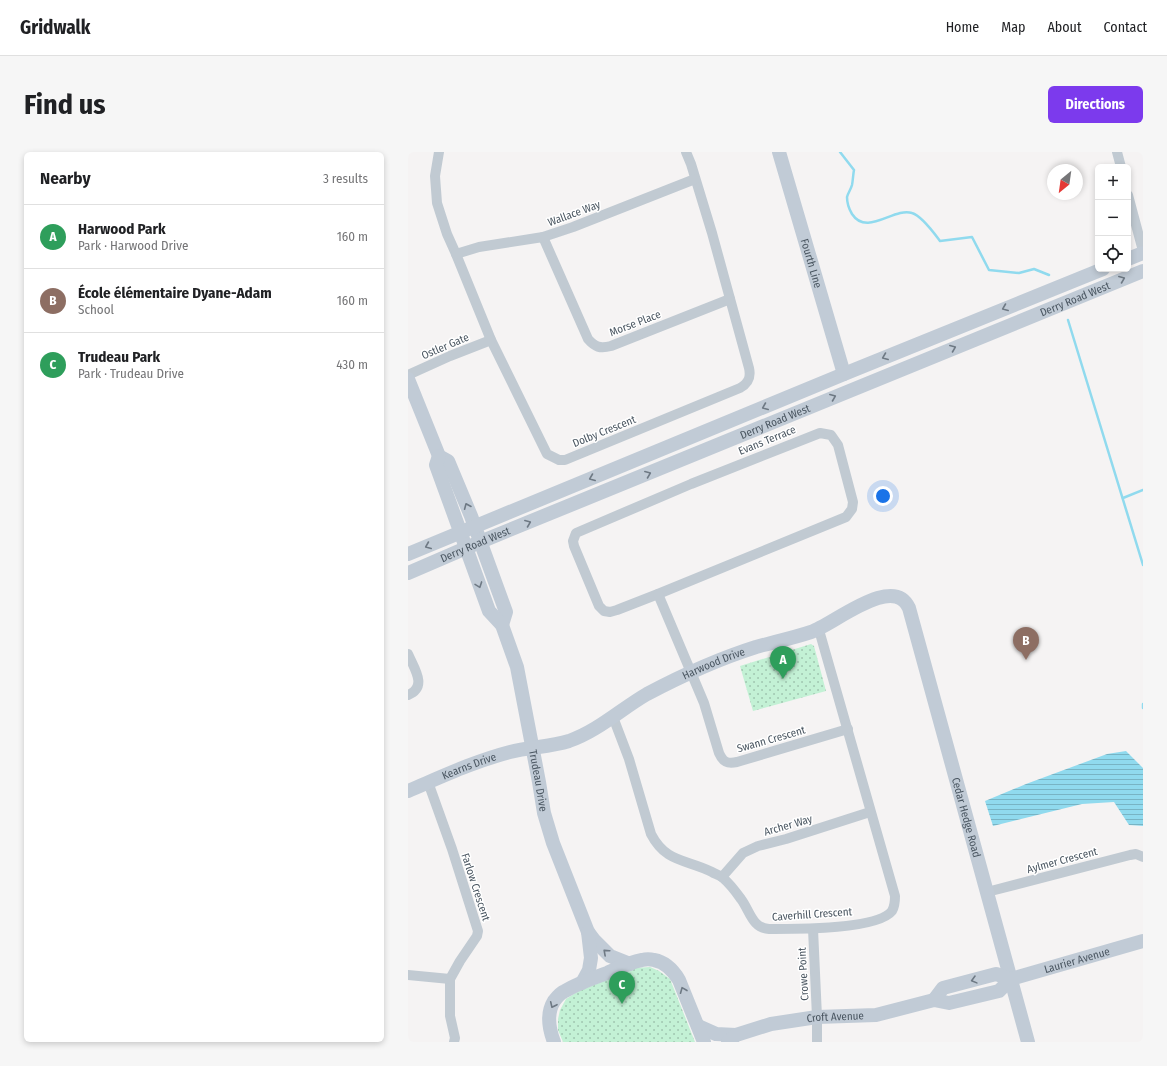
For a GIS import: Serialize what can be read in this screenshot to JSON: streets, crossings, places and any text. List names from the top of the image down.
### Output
{
  "streets": {
    "street": [
      "Wallace Way",
      "Fourth Line",
      "Derry Road West",
      "Morse Place",
      "Ostler Gate",
      "Dolby Crescent",
      "Evans Terrace",
      "Harwood Drive",
      "Swann Crescent",
      "Kearns Drive",
      "Trudeau Drive",
      "Cedar Hedge Road",
      "Archer Way",
      "Aylmer Crescent",
      "Farlow Crescent",
      "Caverhill Crescent",
      "Laurier Avenue",
      "Crowe Point",
      "Croft Avenue"
    ]
  },
  "crossings": [
    ["Wallace Way", "Morse Place"],
    ["Wallace Way", "Dolby Crescent"],
    ["Fourth Line", "Derry Road West"],
    ["Derry Road West", "Trudeau Drive"],
    ["Morse Place", "Dolby Crescent"],
    ["Ostler Gate", "Dolby Crescent"],
    ["Harwood Drive", "Swann Crescent"],
    ["Harwood Drive", "Kearns Drive"],
    ["Harwood Drive", "Trudeau Drive"],
    ["Harwood Drive", "Cedar Hedge Road"],
    ["Harwood Drive", "Caverhill Crescent"],
    ["Swann Crescent", "Caverhill Crescent"],
    ["Kearns Drive", "Trudeau Drive"],
    ["Kearns Drive", "Farlow Crescent"],
    ["Cedar Hedge Road", "Aylmer Crescent"],
    ["Cedar Hedge Road", "Laurier Avenue"],
    ["Cedar Hedge Road", "Croft Avenue"],
    ["Archer Way", "Caverhill Crescent"],
    ["Caverhill Crescent", "Crowe Point"],
    ["Laurier Avenue", "Croft Avenue"],
    ["Crowe Point", "Croft Avenue"]
  ],
  "north": "bottom left",
  "page": {
    "header": "Gridwalk",
    "nav": [
      "Home",
      "Map",
      "About",
      "Contact"
    ],
    "buttons": "Directions",
    "title": "Find us",
    "heading": ["Nearby", "3 results"],
    "map_buttons": ["+", "−"],
    "list": [
      {
        "mark": "A",
        "name": "Harwood Park",
        "note": "Park · Harwood Drive",
        "value": "160 m"
      },
      {
        "mark": "B",
        "name": "École élémentaire Dyane-Adam",
        "note": "School",
        "value": "160 m"
      },
      {
        "mark": "C",
        "name": "Trudeau Park",
        "note": "Park · Trudeau Drive",
        "value": "430 m"
      }
    ],
    "pins": ["B", "A", "C"]
  }
}
